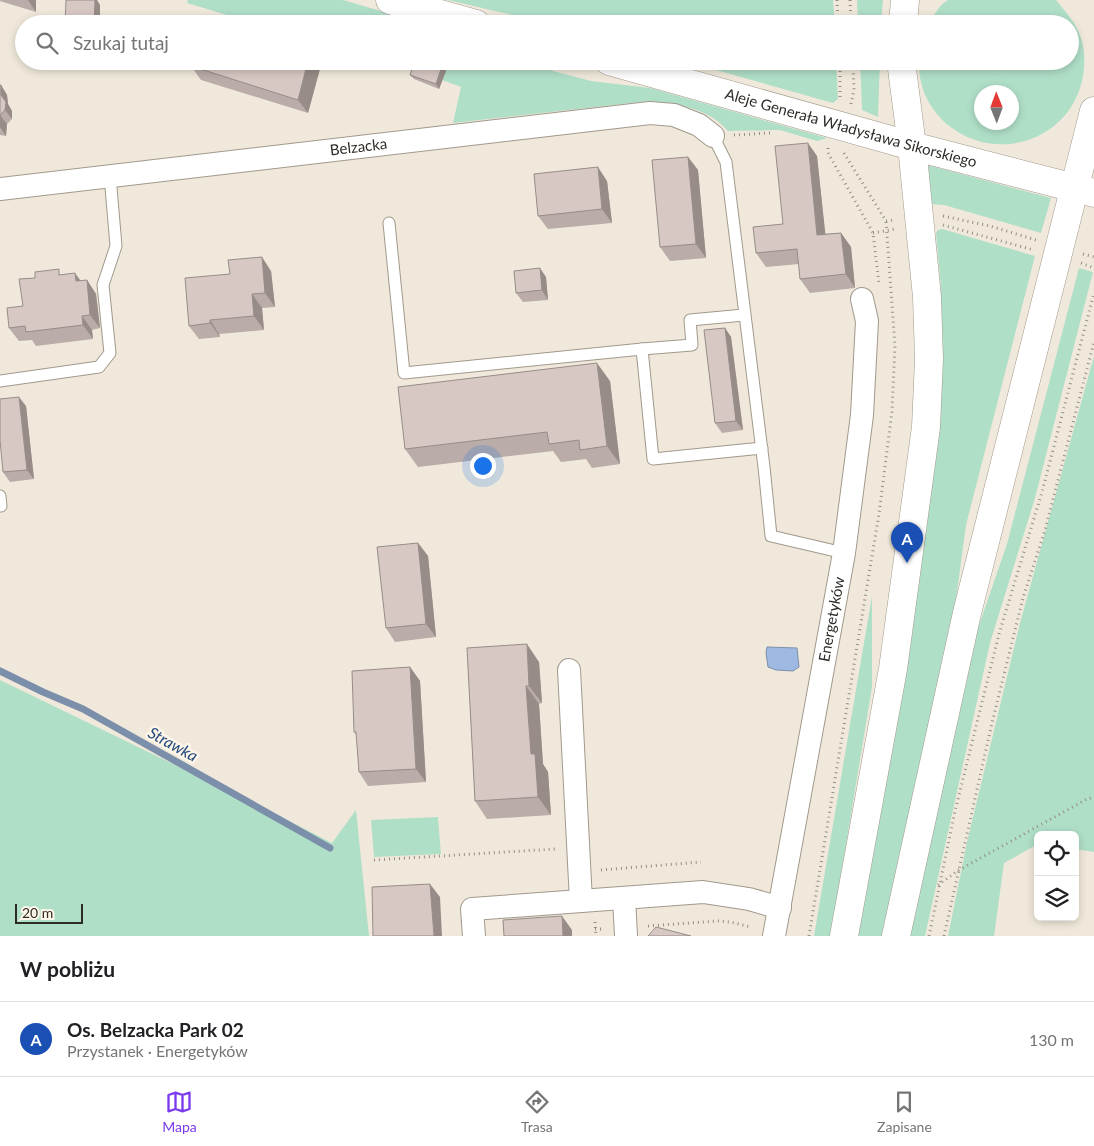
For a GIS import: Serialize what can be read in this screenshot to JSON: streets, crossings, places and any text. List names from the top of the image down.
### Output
{
  "streets": {
    "street": ["Aleje Generała Władysława Sikorskiego", "Belzacka", "Energetyków"]
  },
  "water": ["Strawka"],
  "scale_bar": "20 m",
  "north": "top",
  "page": {
    "search": "Szukaj tutaj",
    "pins": "A",
    "scale": "20 m",
    "heading": "W pobliżu",
    "list": [
      {
        "mark": "A",
        "name": "Os. Belzacka Park 02",
        "note": "Przystanek · Energetyków",
        "value": "130 m"
      }
    ],
    "nav": ["Mapa", "Trasa", "Zapisane"]
  }
}
